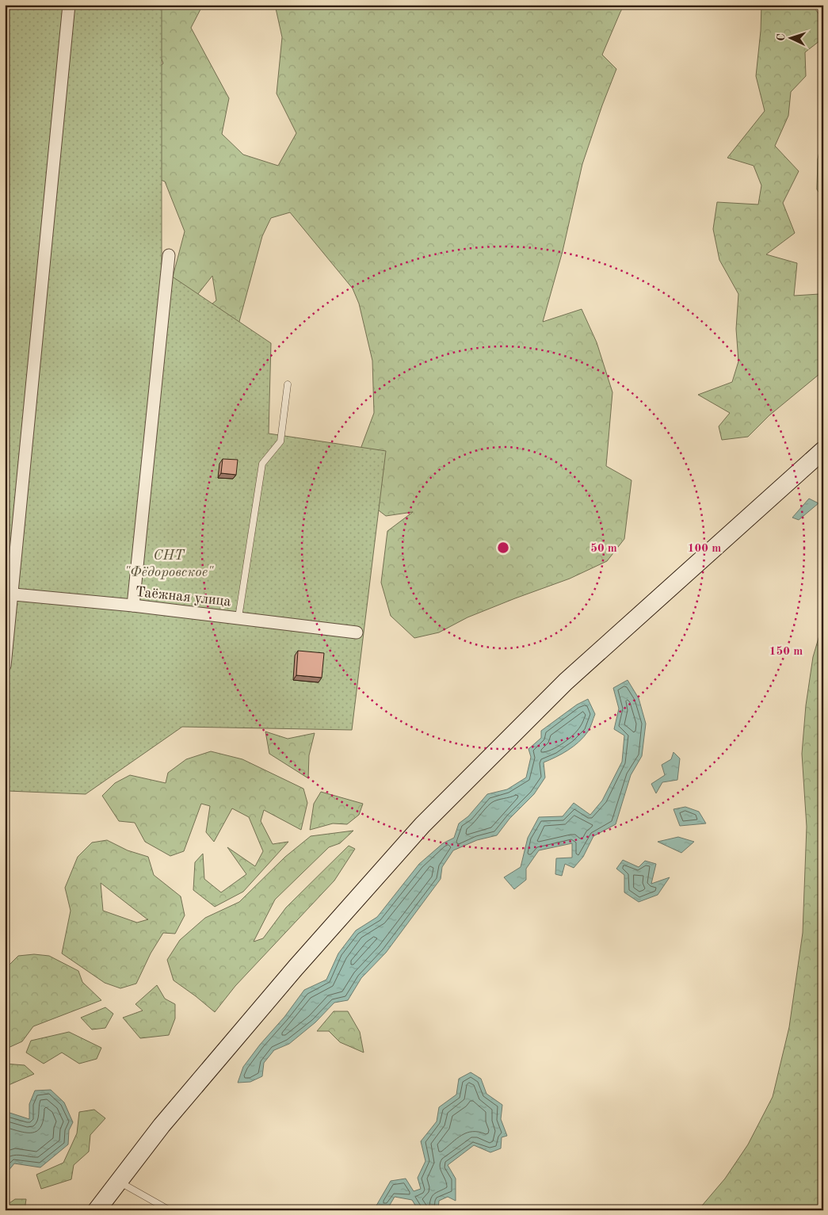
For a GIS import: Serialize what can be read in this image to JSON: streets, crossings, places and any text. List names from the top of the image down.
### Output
{
  "streets": {
    "street": ["Таёжная улица"]
  },
  "parks": ["СНТ \"Фёдоровское\""],
  "north": "left",
  "rings": ["50 m", "100 m", "150 m"]
}
